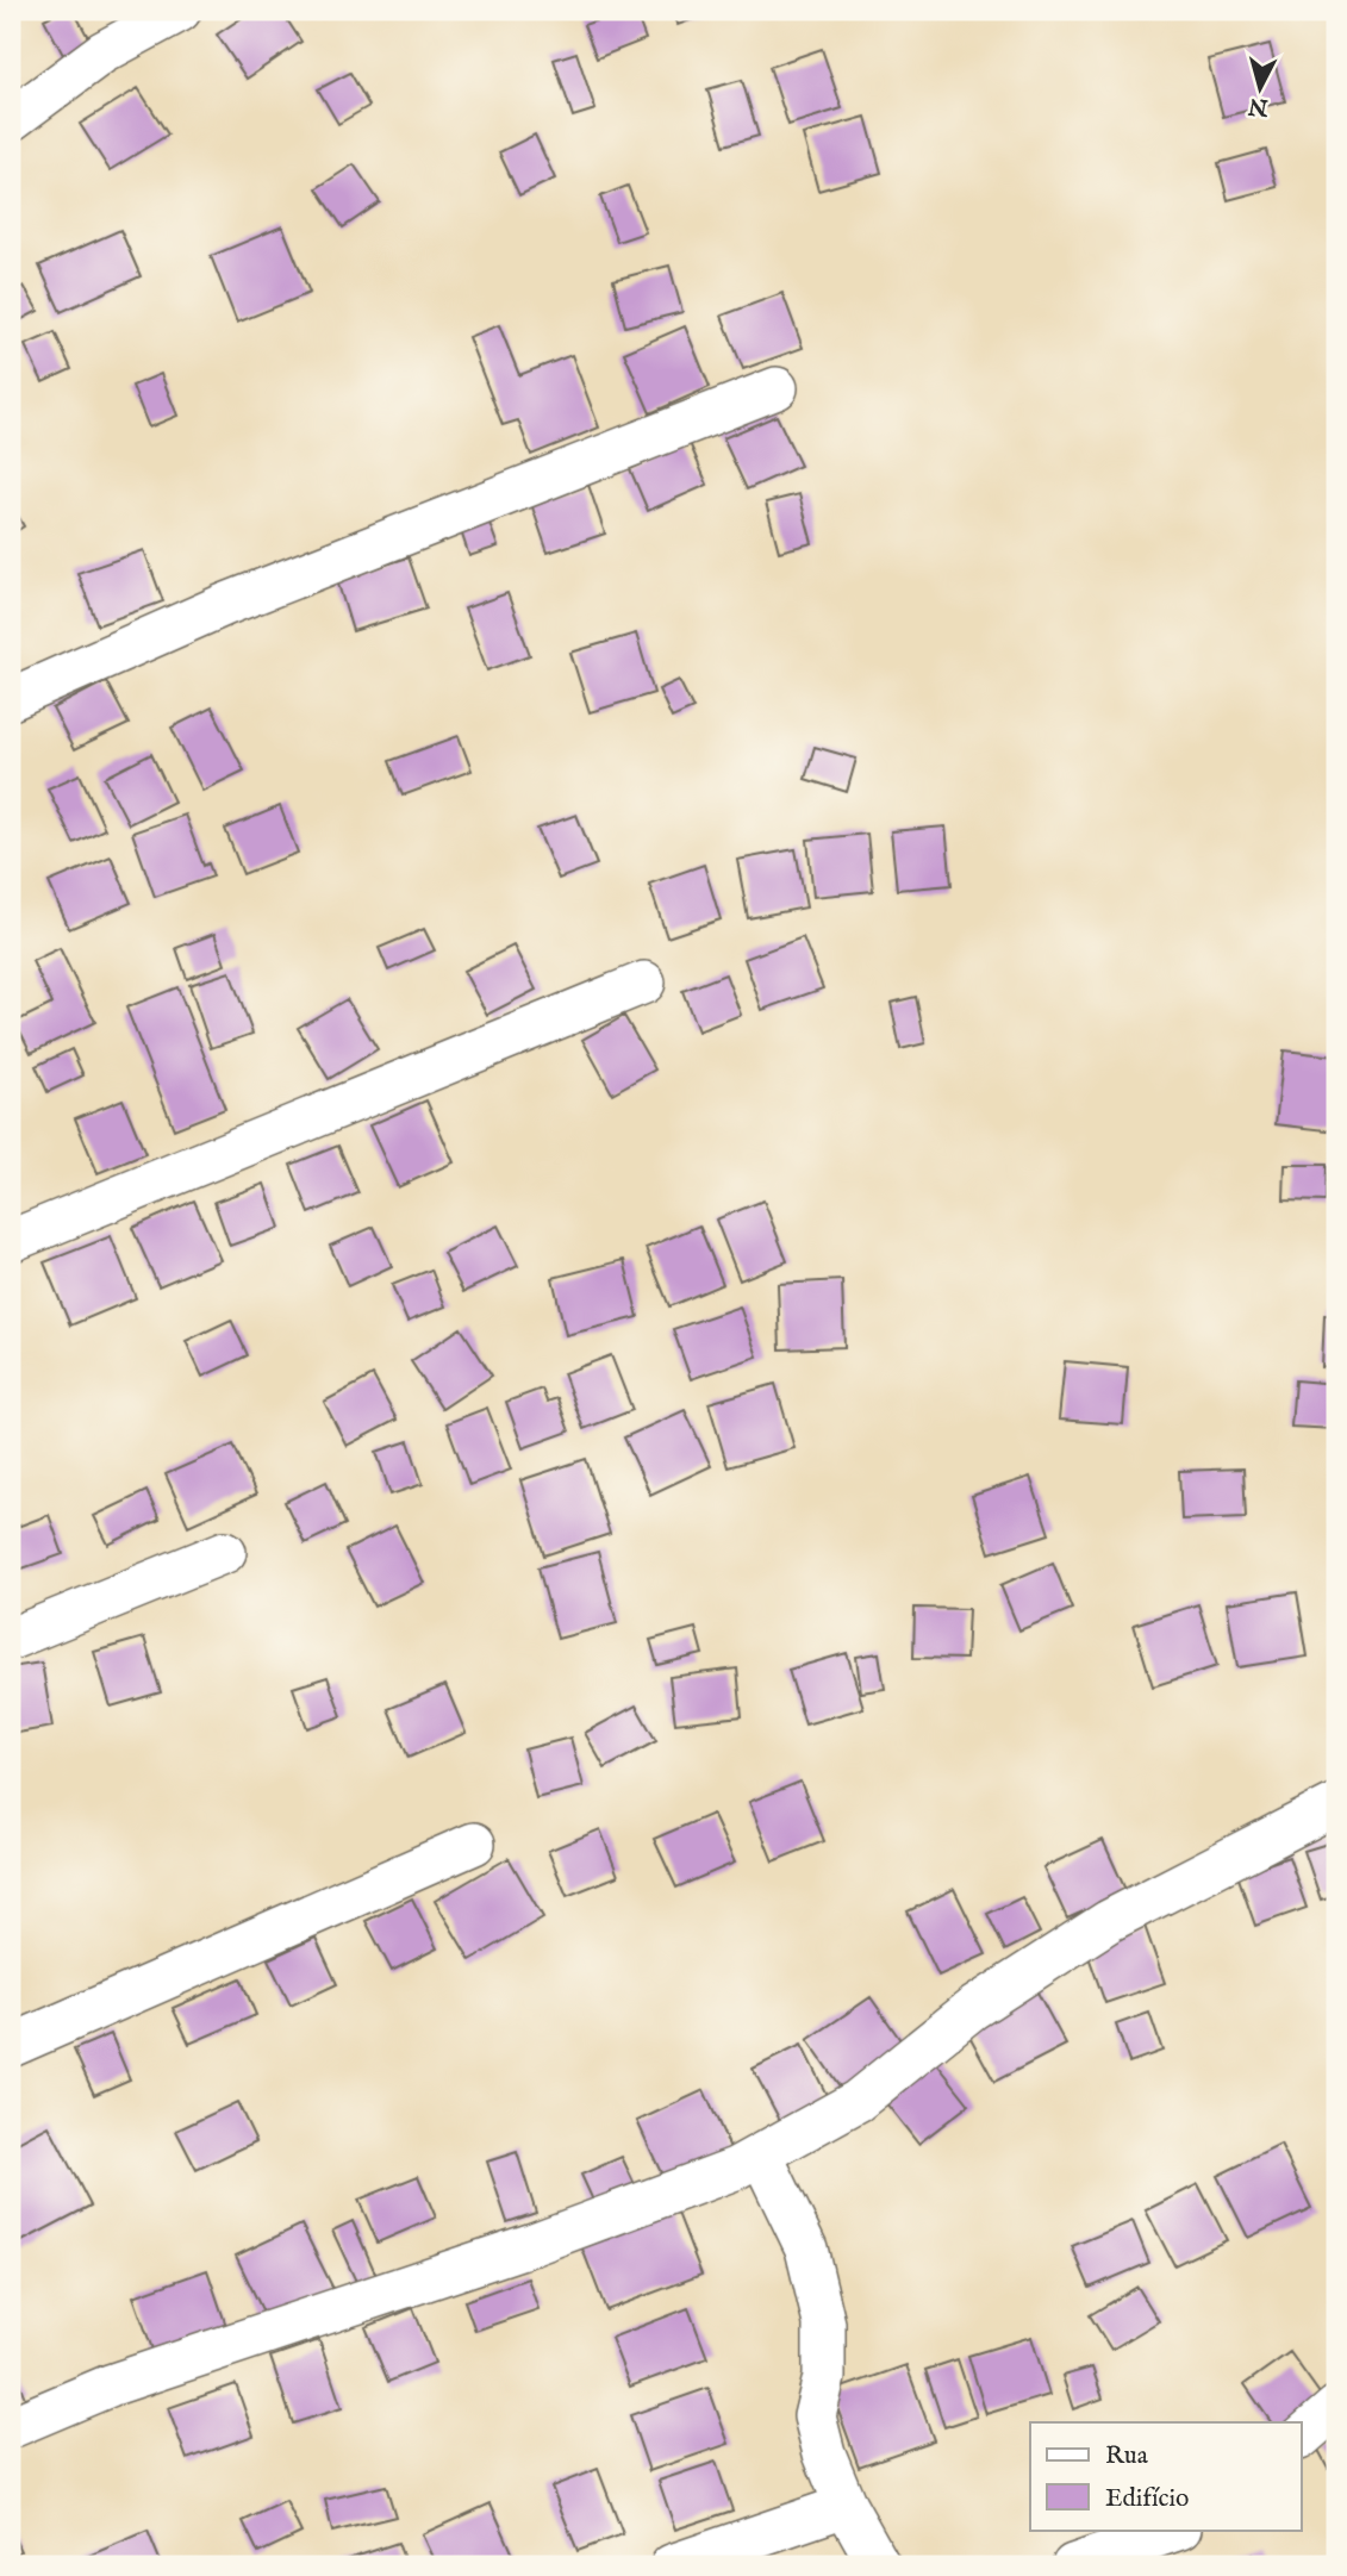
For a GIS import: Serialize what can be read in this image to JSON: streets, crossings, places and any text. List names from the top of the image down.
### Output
{
  "legend": ["Rua", "Edifício"],
  "north": "bottom"
}
